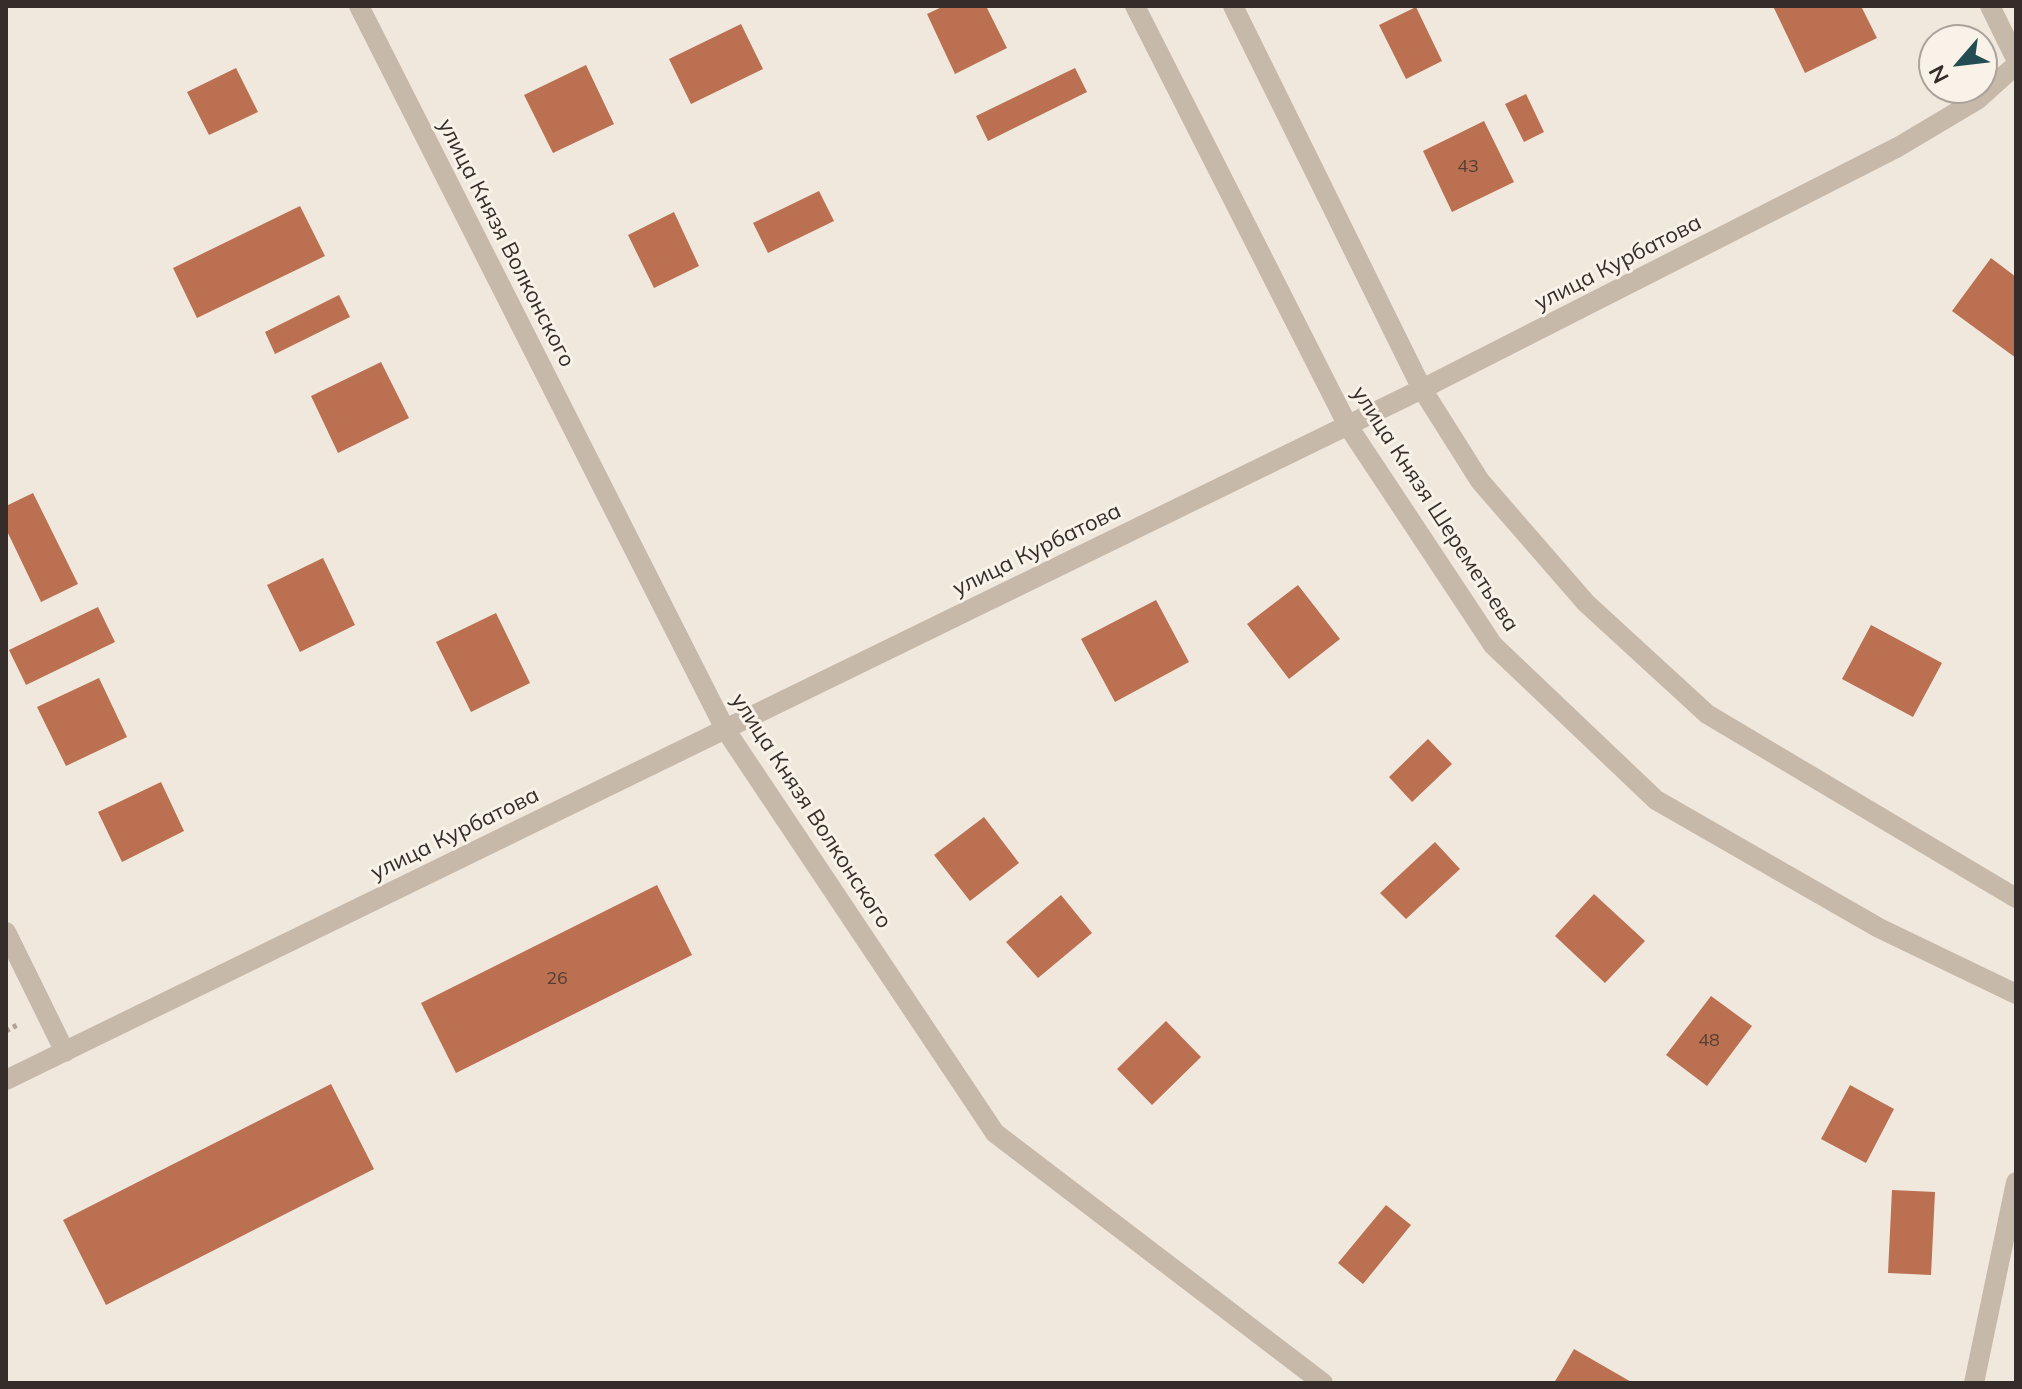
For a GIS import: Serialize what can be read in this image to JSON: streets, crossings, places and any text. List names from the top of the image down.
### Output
{
  "streets": {
    "street": ["улица Князя Волконского", "улица Курбатова", "улица Князя Шереметьева"]
  },
  "crossings": [
    ["улица Князя Волконского", "улица Курбатова"],
    ["улица Курбатова", "улица Князя Шереметьева"]
  ],
  "house_numbers": ["43", "26", "48"],
  "north": "bottom left"
}
